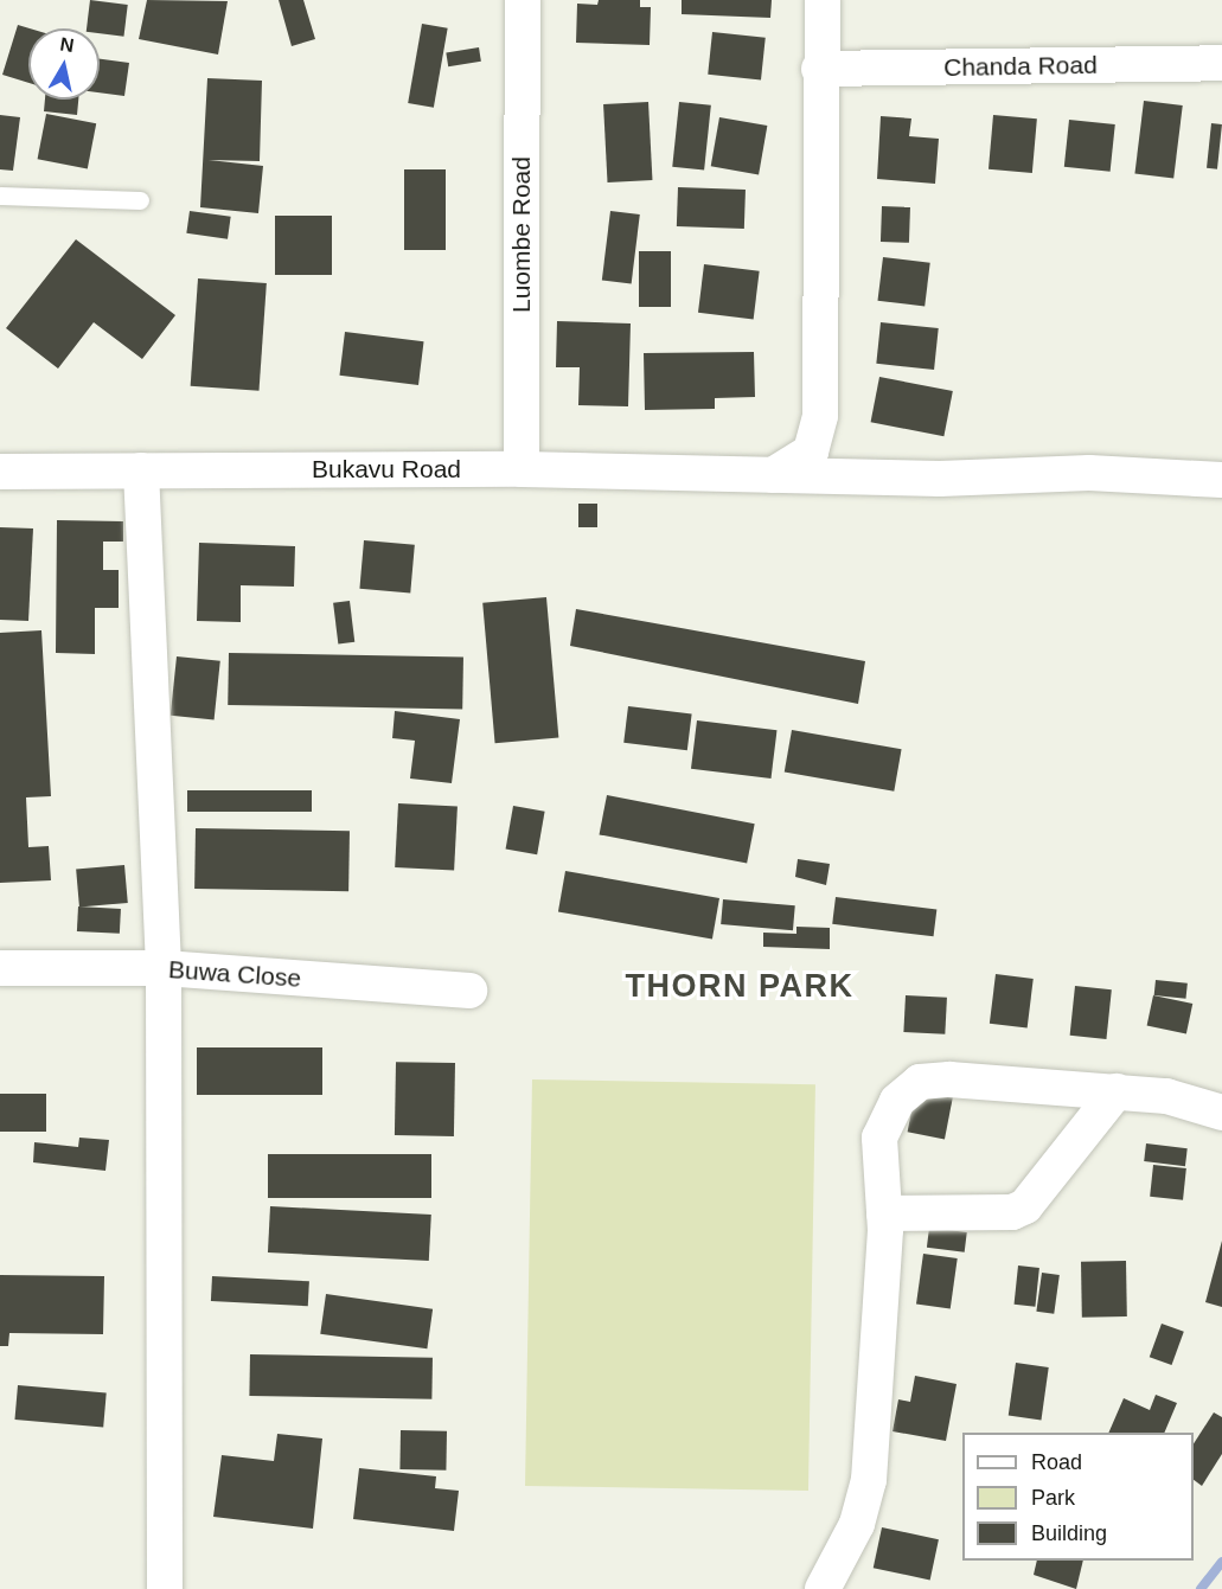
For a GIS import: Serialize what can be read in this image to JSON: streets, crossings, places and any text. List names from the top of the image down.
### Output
{
  "streets": {
    "street": [
      "Chanda Road",
      "Luombe Road",
      "Bukavu Road",
      "Buwa Close"
    ]
  },
  "crossings": [
    ["Luombe Road", "Bukavu Road"]
  ],
  "districts": ["THORN PARK"],
  "legend": ["Road", "Park", "Building"],
  "north": "top"
}
